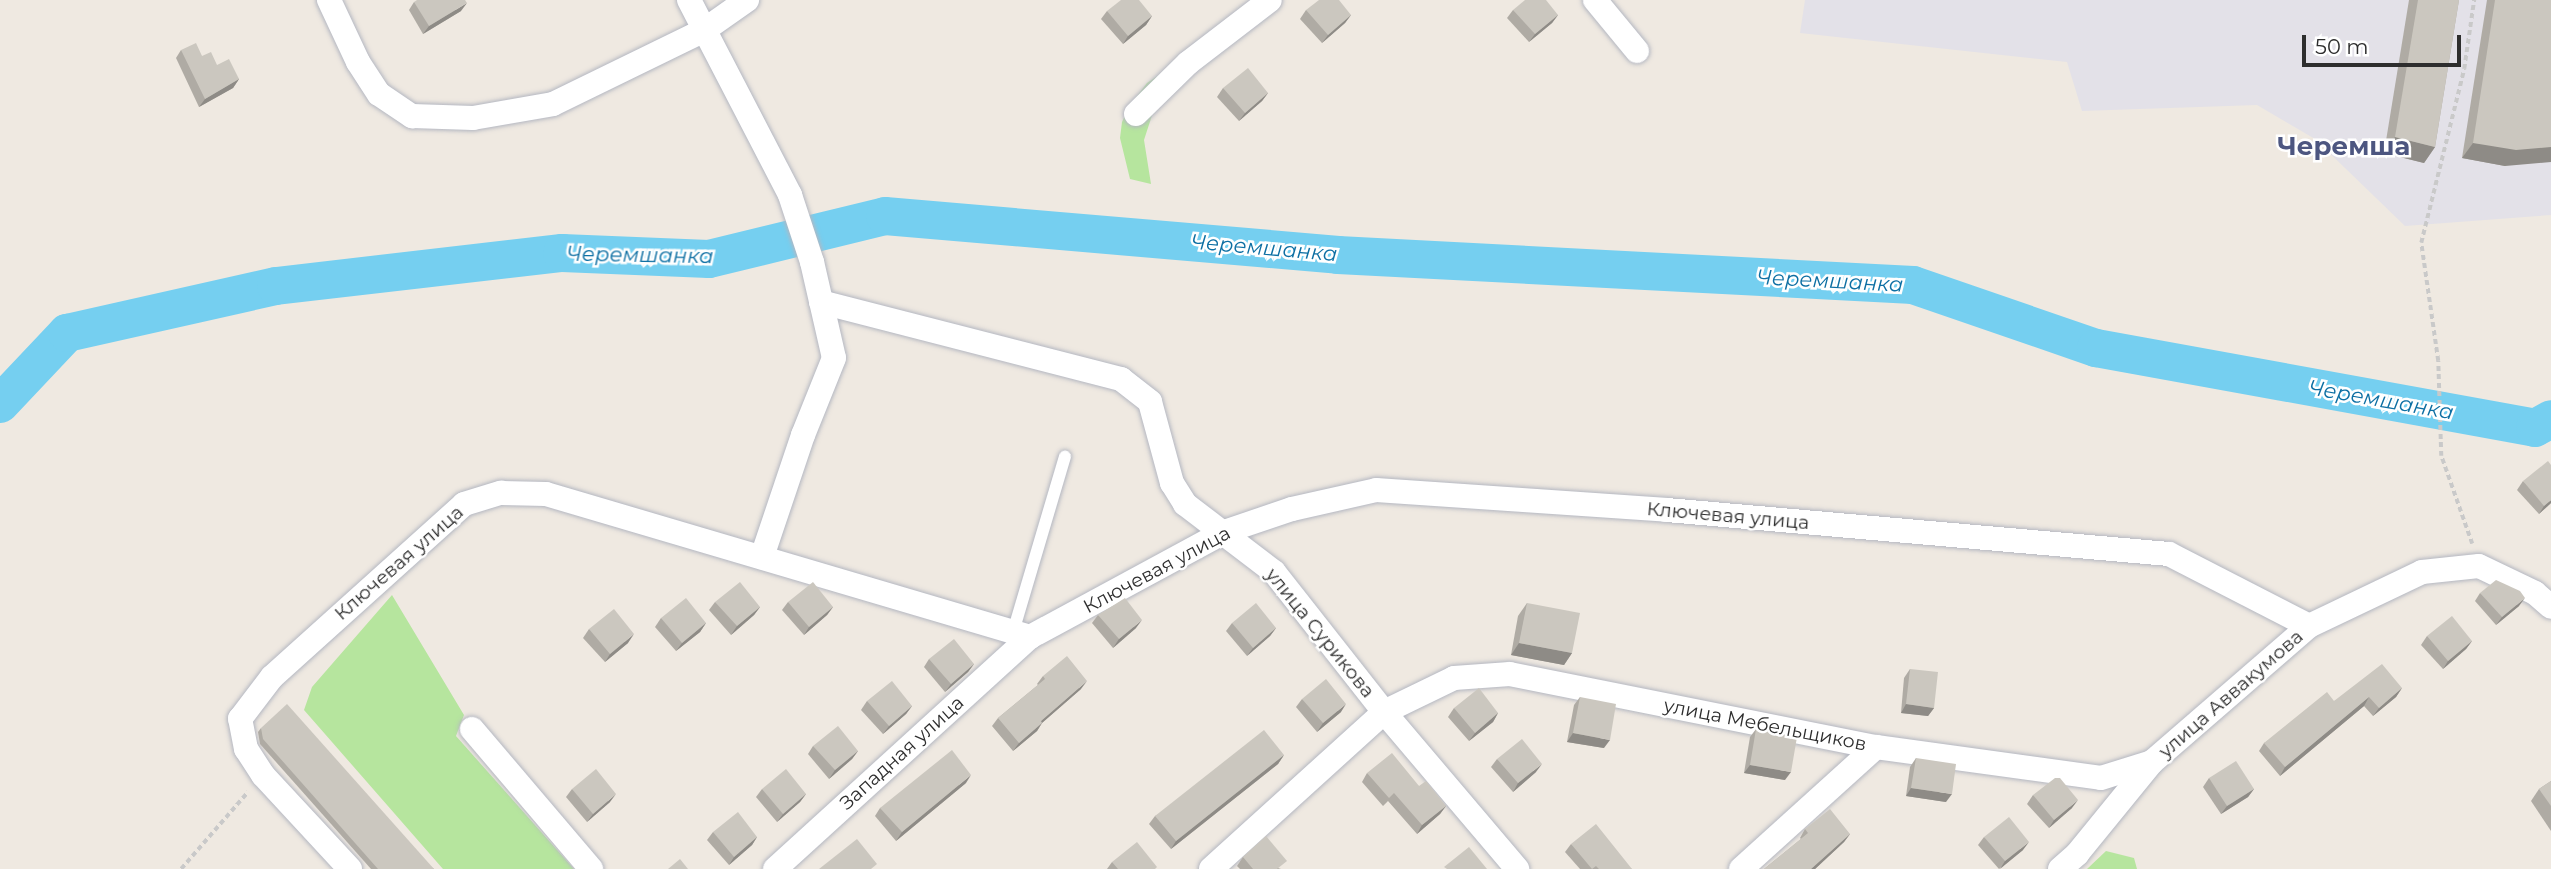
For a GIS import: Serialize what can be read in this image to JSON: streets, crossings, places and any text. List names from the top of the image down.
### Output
{
  "streets": {
    "street": [
      "Ключевая улица",
      "улица Сурикова",
      "улица Аввакумова",
      "улица Мебельщиков",
      "Западная улица"
    ]
  },
  "crossings": [
    ["Ключевая улица", "улица Сурикова"],
    ["Ключевая улица", "улица Аввакумова"],
    ["Ключевая улица", "Западная улица"],
    ["улица Сурикова", "улица Мебельщиков"],
    ["улица Аввакумова", "улица Мебельщиков"]
  ],
  "districts": ["Черемша"],
  "water": ["Черемшанка"],
  "scale_bar": "50 m"
}
